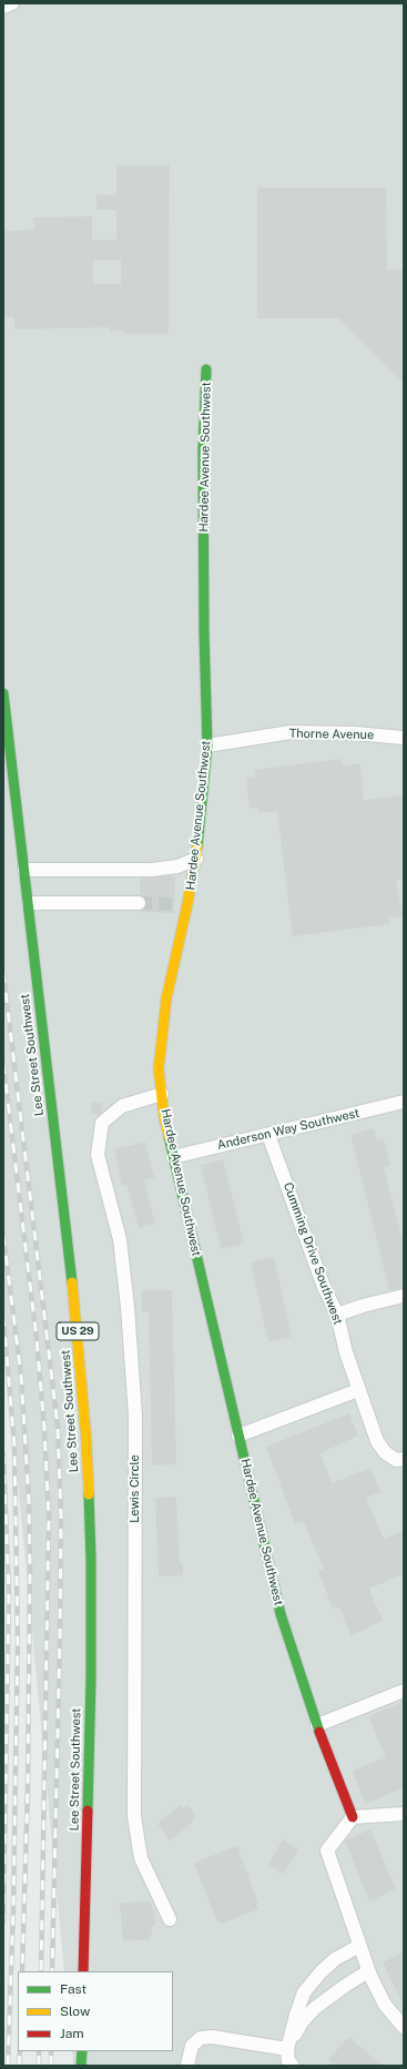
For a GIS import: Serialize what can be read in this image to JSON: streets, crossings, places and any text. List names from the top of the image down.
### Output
{
  "streets": {
    "street": [
      "Hardee Avenue Southwest",
      "Thorne Avenue",
      "Lee Street Southwest",
      "Anderson Way Southwest",
      "Cumming Drive Southwest",
      "US 29",
      "Lewis Circle"
    ]
  },
  "crossings": [
    ["Hardee Avenue Southwest", "Thorne Avenue"],
    ["Hardee Avenue Southwest", "Anderson Way Southwest"],
    ["Hardee Avenue Southwest", "Lewis Circle"],
    ["Anderson Way Southwest", "Cumming Drive Southwest"]
  ],
  "legend": ["Fast", "Slow", "Jam"]
}
